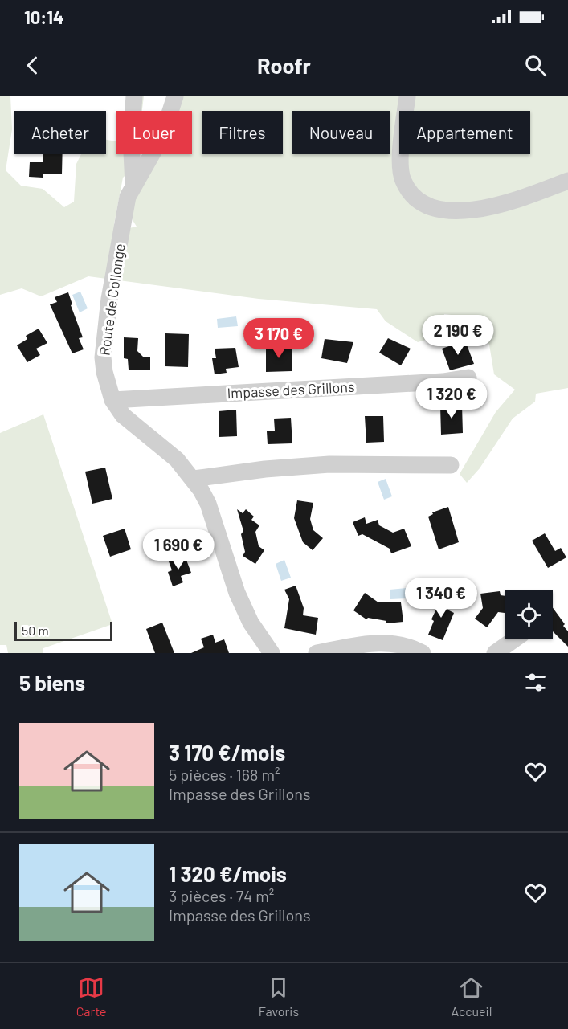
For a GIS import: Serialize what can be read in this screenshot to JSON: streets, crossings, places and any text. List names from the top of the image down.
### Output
{
  "streets": {
    "street": ["Route de Collonge", "Impasse des Grillons"]
  },
  "crossings": [
    ["Route de Collonge", "Impasse des Grillons"]
  ],
  "scale_bar": "50 m",
  "page": {
    "status": "10:14",
    "header": "Roofr",
    "chip": [
      "Acheter",
      "Louer",
      "Filtres",
      "Nouveau",
      "Appartement"
    ],
    "price": [
      "2 190 €",
      "3 170 €",
      "1 320 €",
      "1 690 €",
      "1 340 €"
    ],
    "scale": "50 m",
    "heading": "5 biens",
    "list": [
      {
        "name": "3 170 €/mois",
        "note": "5 pièces · 168 m² · Impasse des Grillons"
      },
      {
        "name": "1 320 €/mois",
        "note": "3 pièces · 74 m² · Impasse des Grillons"
      }
    ],
    "tabs": ["Carte", "Favoris", "Accueil"]
  }
}
